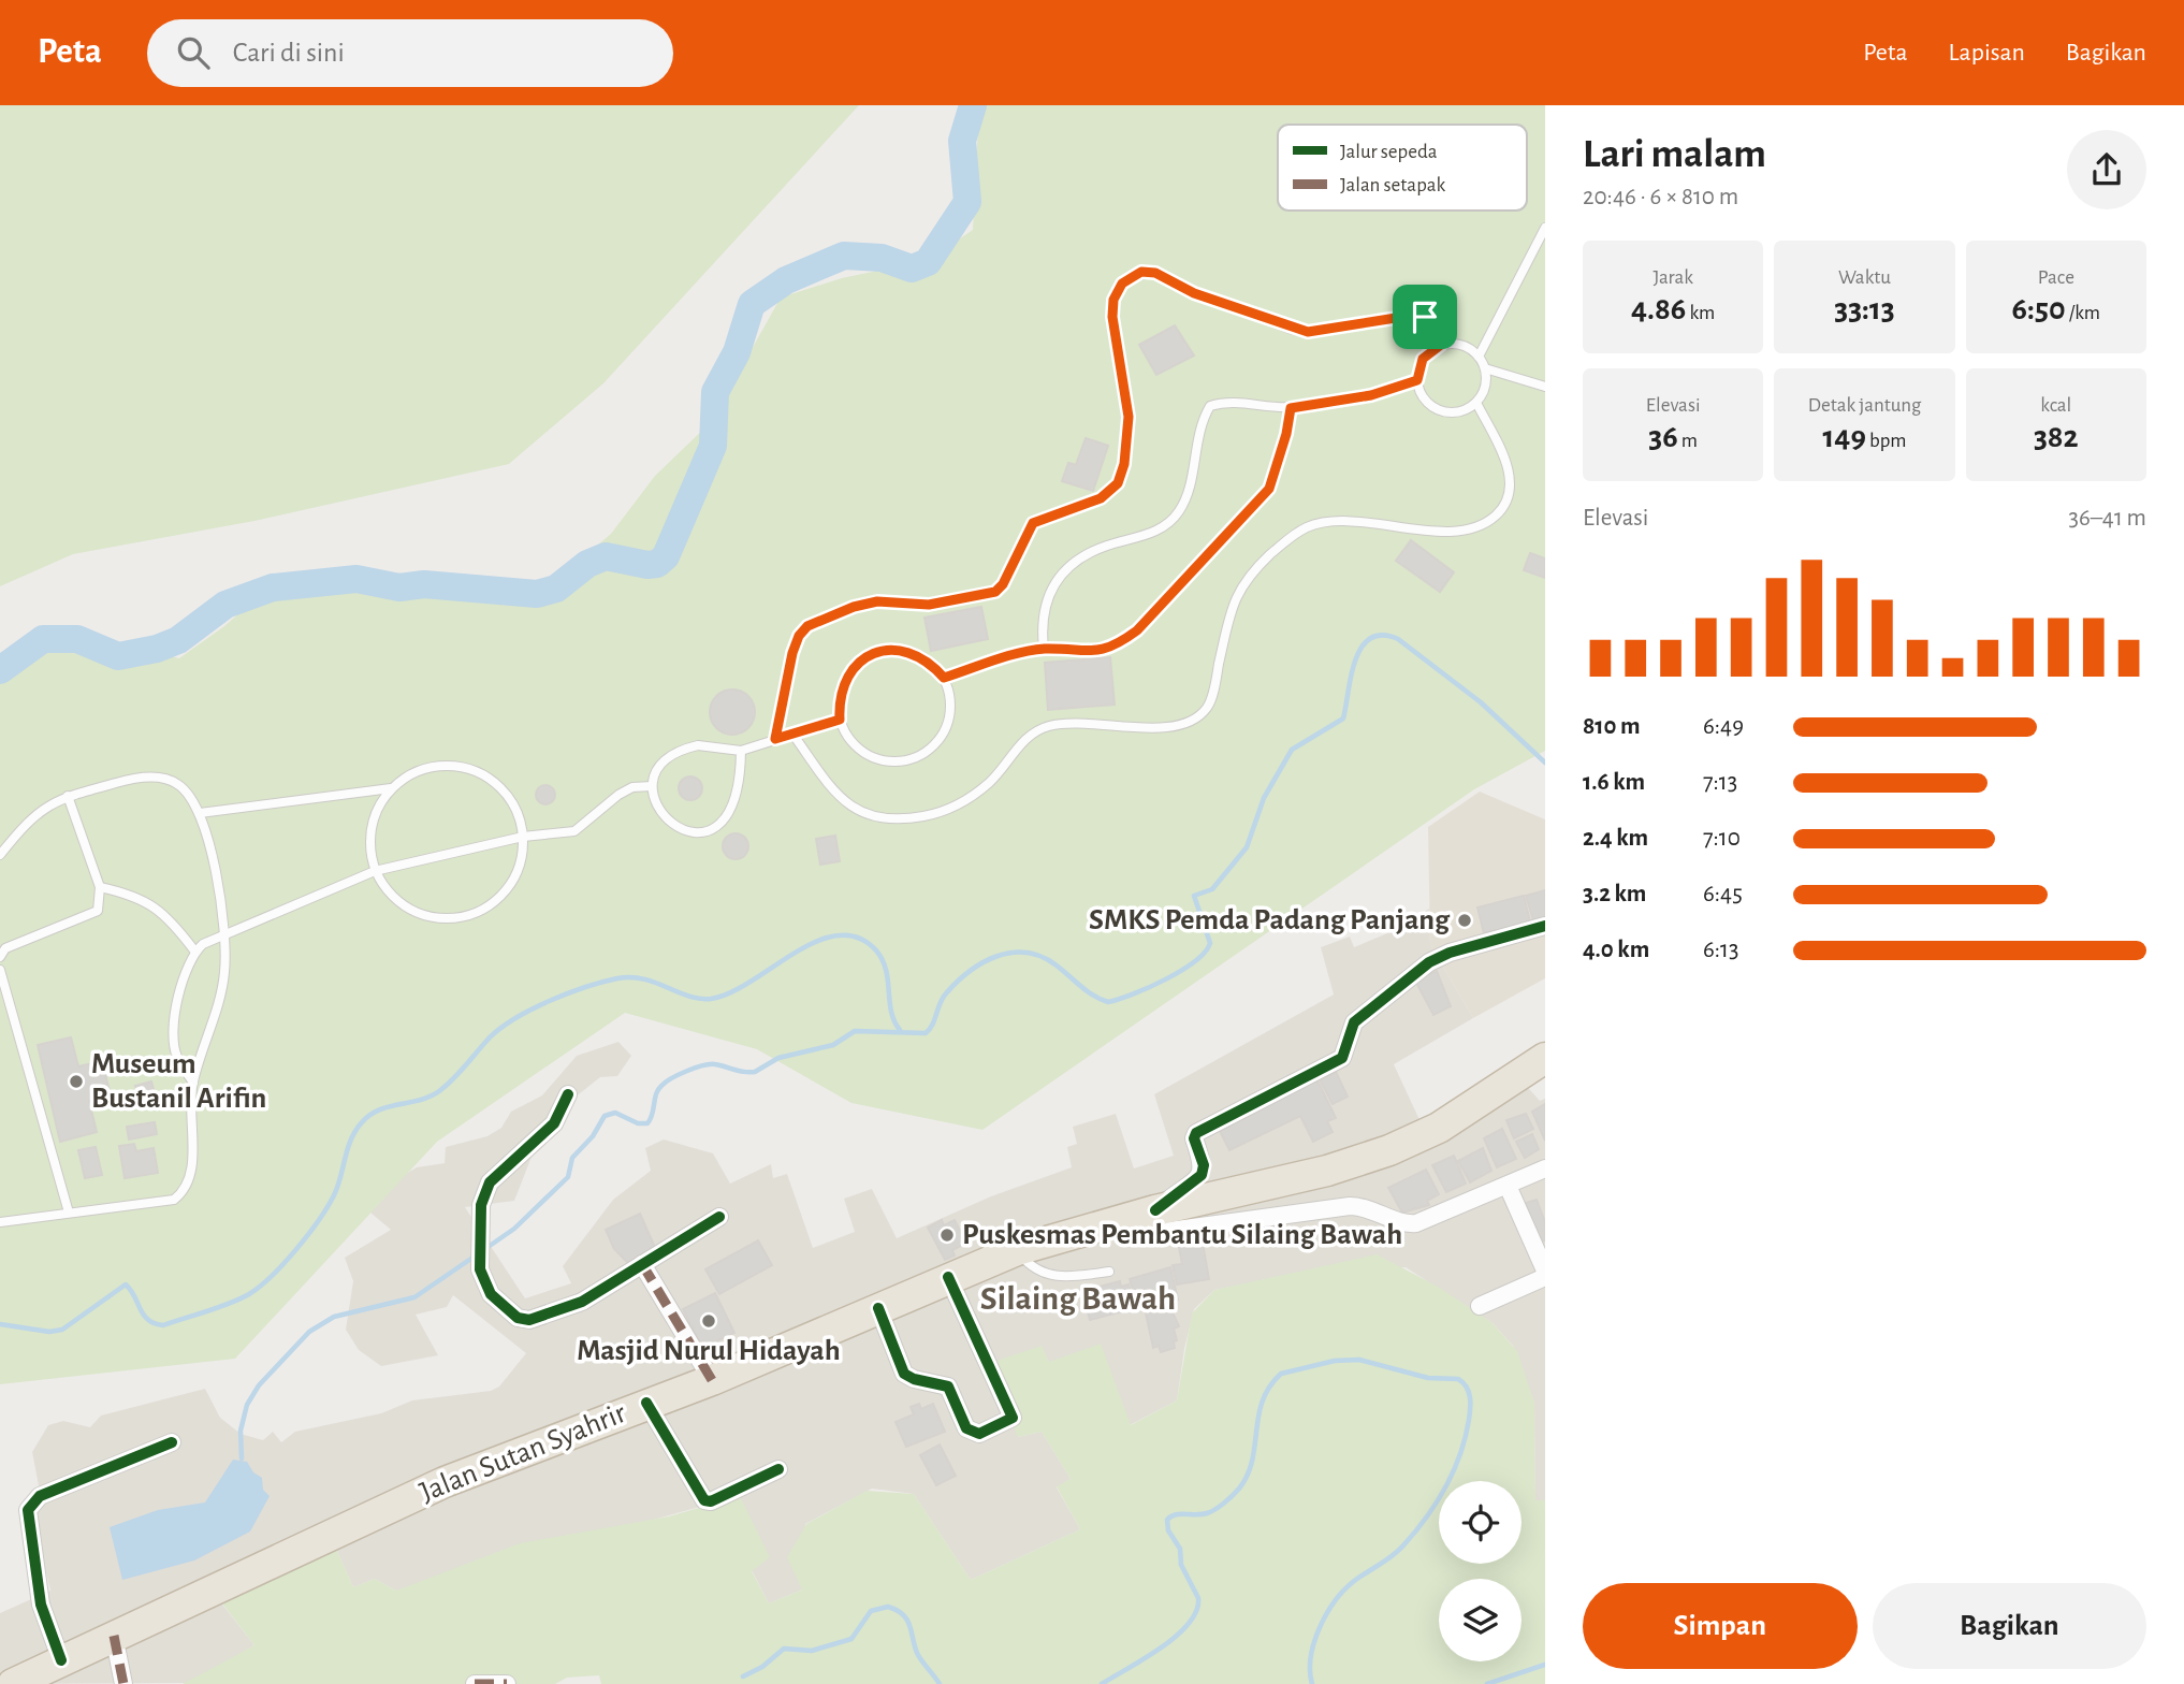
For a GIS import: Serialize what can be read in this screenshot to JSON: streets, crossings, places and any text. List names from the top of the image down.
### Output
{
  "streets": {
    "highway": ["Jalan Sutan Syahrir"]
  },
  "districts": ["Silaing Bawah"],
  "places": [
    "SMKS Pemda Padang Panjang",
    "Museum Bustanil Arifin",
    "Puskesmas Pembantu Silaing Bawah",
    "Masjid Nurul Hidayah"
  ],
  "legend": ["Jalur sepeda", "Jalan setapak"],
  "page": {
    "header": "Peta",
    "search": "Cari di sini",
    "nav": ["Peta", "Lapisan", "Bagikan"],
    "heading": ["Lari malam", "20:46 · 6 × 810 m"],
    "stats": [
      ["Jarak", "4.86 km"],
      ["Waktu", "33:13"],
      ["Pace", "6:50 /km"],
      ["Elevasi", "36 m"],
      ["Detak jantung", "149 bpm"],
      ["kcal", "382"]
    ],
    "chart": ["Elevasi", "36–41 m"],
    "list": [
      {
        "name": "810 m",
        "note": "6:49"
      },
      {
        "name": "1.6 km",
        "note": "7:13"
      },
      {
        "name": "2.4 km",
        "note": "7:10"
      },
      {
        "name": "3.2 km",
        "note": "6:45"
      },
      {
        "name": "4.0 km",
        "note": "6:13"
      }
    ],
    "buttons": ["Simpan", "Bagikan"]
  }
}
